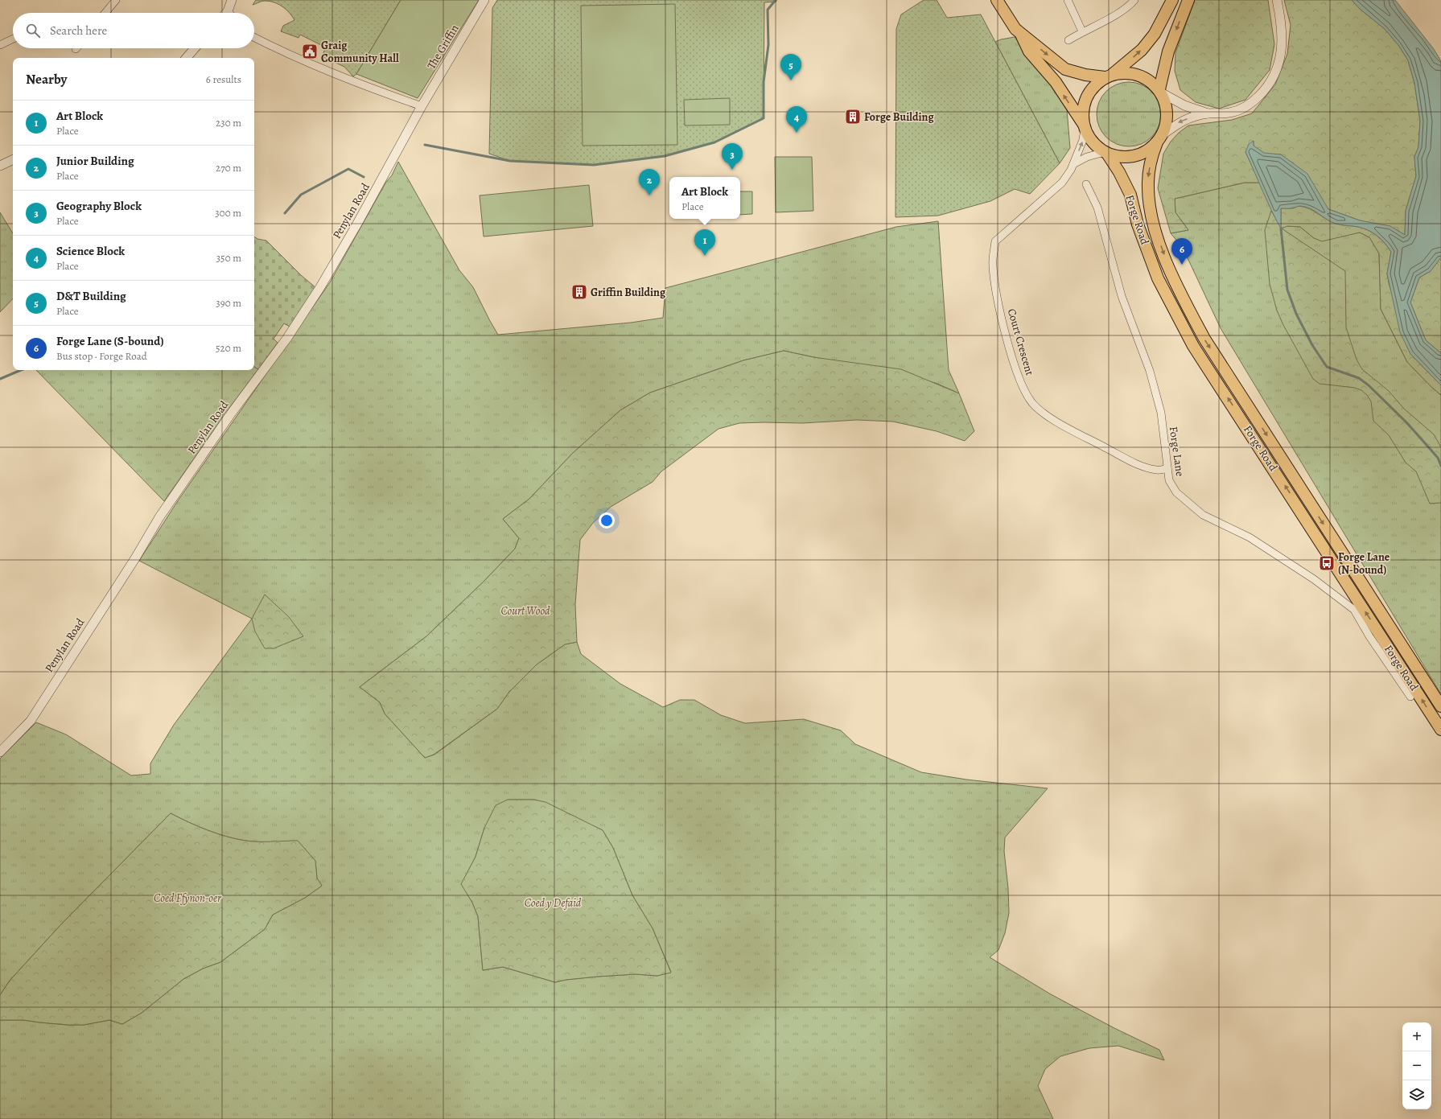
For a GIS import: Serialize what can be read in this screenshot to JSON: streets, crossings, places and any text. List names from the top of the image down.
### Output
{
  "streets": {
    "main road": ["Forge Road"],
    "street": [
      "The Griffin",
      "Penylan Road",
      "Court Crescent",
      "Forge Lane"
    ]
  },
  "crossings": [
    ["The Griffin", "Penylan Road"],
    ["Forge Road", "Court Crescent"],
    ["Court Crescent", "Forge Lane"]
  ],
  "parks": ["Court Wood", "Coed Ffynon-oer", "Coed y Defaid"],
  "places": {
    "public building": ["Graig Community Hall"],
    "building": ["Forge Building", "Griffin Building"],
    "bus stop": ["Forge Lane (N-bound)"]
  },
  "page": {
    "search": "Search here",
    "pins": [
      "5",
      "4",
      "3",
      "2",
      "1",
      "6"
    ],
    "heading": ["Nearby", "6 results"],
    "list": [
      {
        "mark": "1",
        "name": "Art Block",
        "note": "Place",
        "value": "230 m"
      },
      {
        "mark": "2",
        "name": "Junior Building",
        "note": "Place",
        "value": "270 m"
      },
      {
        "mark": "3",
        "name": "Geography Block",
        "note": "Place",
        "value": "300 m"
      },
      {
        "mark": "4",
        "name": "Science Block",
        "note": "Place",
        "value": "350 m"
      },
      {
        "mark": "5",
        "name": "D&T Building",
        "note": "Place",
        "value": "390 m"
      },
      {
        "mark": "6",
        "name": "Forge Lane (S-bound)",
        "note": "Bus stop · Forge Road",
        "value": "520 m"
      }
    ],
    "popup": ["Art Block", "Place"],
    "map_buttons": ["+", "−"]
  }
}
